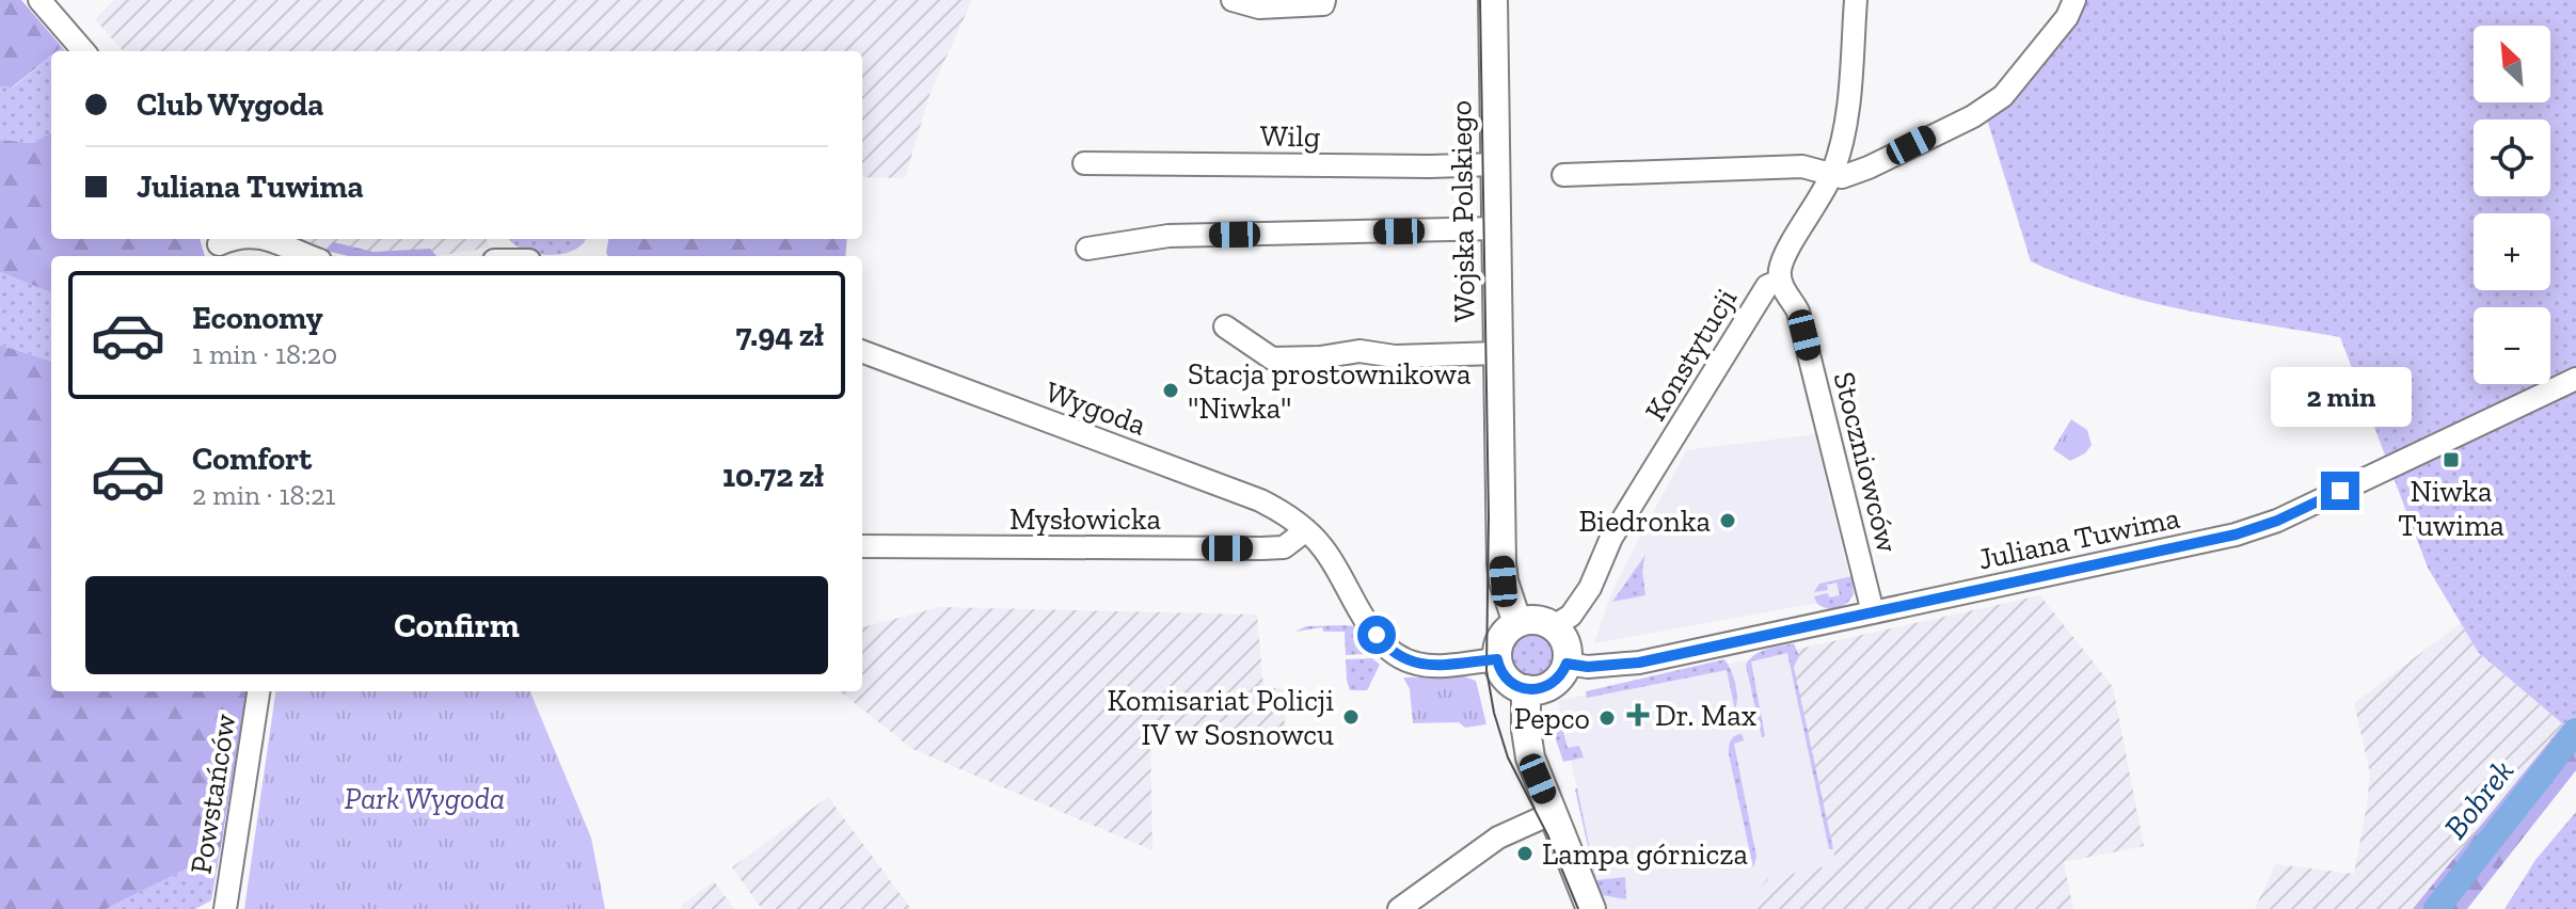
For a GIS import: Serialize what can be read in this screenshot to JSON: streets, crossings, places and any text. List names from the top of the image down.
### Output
{
  "streets": {
    "main road": ["Wojska Polskiego"],
    "street": [
      "Wilg",
      "Konstytucji",
      "Wygoda",
      "Stoczniowców",
      "Mysłowicka",
      "Juliana Tuwima",
      "Powstańców"
    ]
  },
  "crossings": [
    ["Wilg", "Wojska Polskiego"],
    ["Wojska Polskiego", "Konstytucji"],
    ["Wojska Polskiego", "Wygoda"],
    ["Wojska Polskiego", "Juliana Tuwima"],
    ["Konstytucji", "Wygoda"],
    ["Konstytucji", "Stoczniowców"],
    ["Konstytucji", "Juliana Tuwima"],
    ["Wygoda", "Mysłowicka"],
    ["Wygoda", "Juliana Tuwima"],
    ["Stoczniowców", "Juliana Tuwima"]
  ],
  "water": ["Bobrek"],
  "parks": ["Park Wygoda"],
  "places": {
    "other": [
      "Stacja prostownikowa \"Niwka\"",
      "Biedronka",
      "Komisariat Policji IV w Sosnowcu",
      "Pepco",
      "Lampa górnicza"
    ],
    "transit": ["Niwka Tuwima"],
    "health": ["Dr. Max"]
  },
  "north": "top left",
  "page": {
    "map_buttons": ["+", "−"],
    "banner": ["Club Wygoda", "Juliana Tuwima"],
    "list": [
      {
        "name": "Economy",
        "note": "1 min · 18:20",
        "value": "7.94 zł"
      },
      {
        "name": "Comfort",
        "note": "2 min · 18:21",
        "value": "10.72 zł"
      }
    ],
    "bubble": "2 min",
    "buttons": "Confirm"
  }
}
